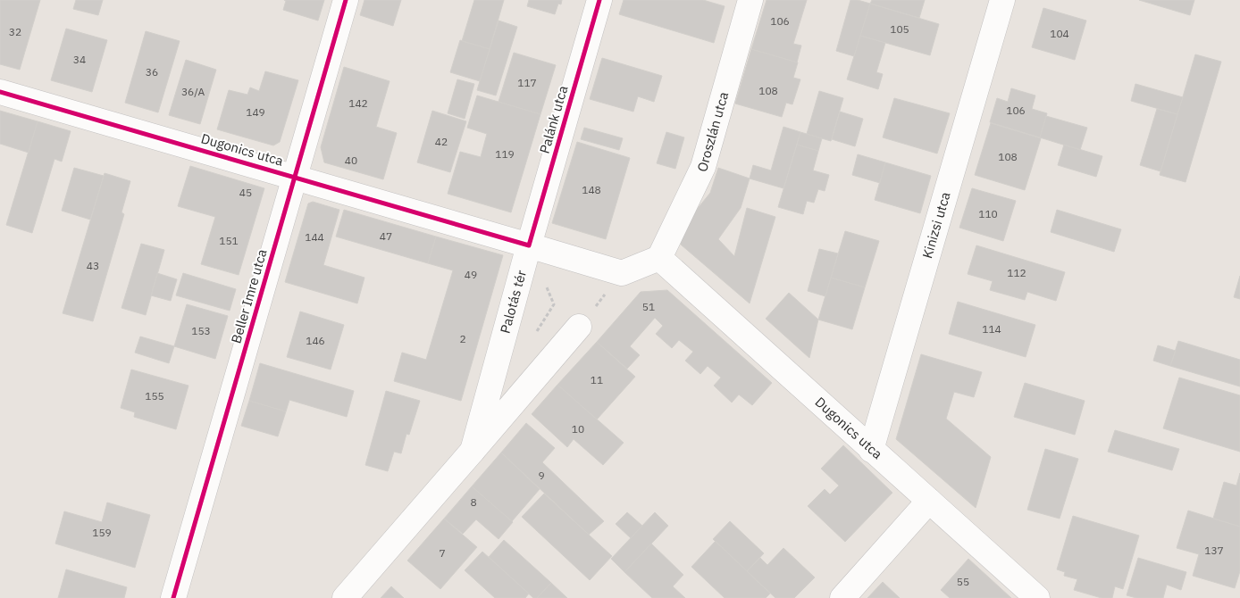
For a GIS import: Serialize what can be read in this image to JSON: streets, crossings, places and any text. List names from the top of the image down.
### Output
{
  "streets": {
    "street": [
      "Palánk utca",
      "Oroszlán utca",
      "Dugonics utca",
      "Kinizsi utca",
      "Beller Imre utca",
      "Palotás tér"
    ]
  },
  "crossings": [
    ["Palánk utca", "Dugonics utca"],
    ["Palánk utca", "Palotás tér"],
    ["Oroszlán utca", "Dugonics utca"],
    ["Dugonics utca", "Kinizsi utca"],
    ["Dugonics utca", "Beller Imre utca"],
    ["Dugonics utca", "Palotás tér"]
  ],
  "house_numbers": [
    "106",
    "105",
    "32",
    "104",
    "34",
    "36",
    "117",
    "108",
    "36/A",
    "142",
    "106",
    "149",
    "42",
    "119",
    "108",
    "40",
    "148",
    "45",
    "110",
    "47",
    "144",
    "151",
    "43",
    "112",
    "49",
    "51",
    "114",
    "153",
    "2",
    "146",
    "11",
    "155",
    "10",
    "9",
    "8",
    "159",
    "137",
    "7",
    "55"
  ]
}
